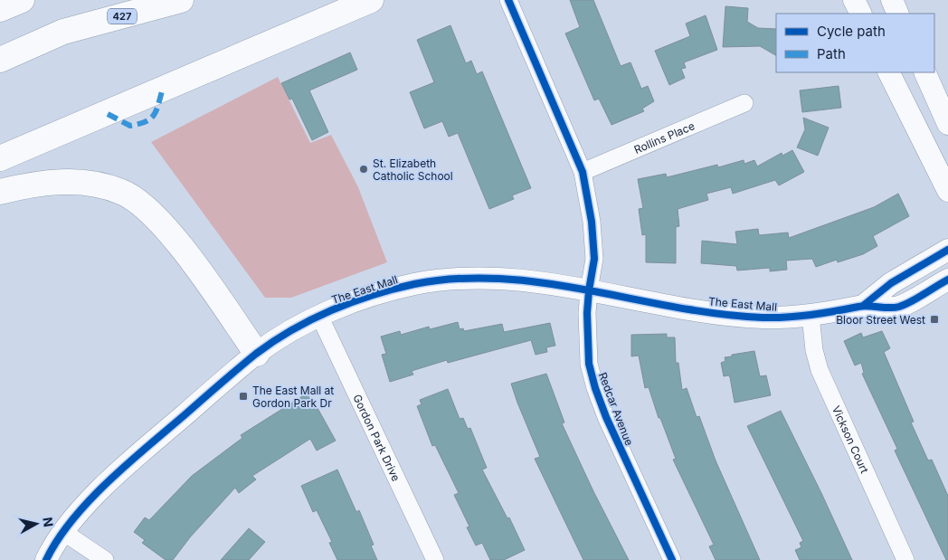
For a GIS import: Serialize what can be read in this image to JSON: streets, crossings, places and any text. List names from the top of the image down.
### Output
{
  "streets": {
    "highway": ["427"],
    "main road": ["The East Mall"],
    "street": [
      "Rollins Place",
      "Redcar Avenue",
      "Gordon Park Drive",
      "Vickson Court"
    ]
  },
  "crossings": [
    ["Rollins Place", "Redcar Avenue"],
    ["The East Mall", "Redcar Avenue"],
    ["The East Mall", "Gordon Park Drive"],
    ["The East Mall", "Vickson Court"]
  ],
  "places": {
    "other": ["St. Elizabeth Catholic School"],
    "transit": ["Bloor Street West", "The East Mall at Gordon Park Dr"]
  },
  "legend": ["Cycle path", "Path"],
  "north": "right"
}
